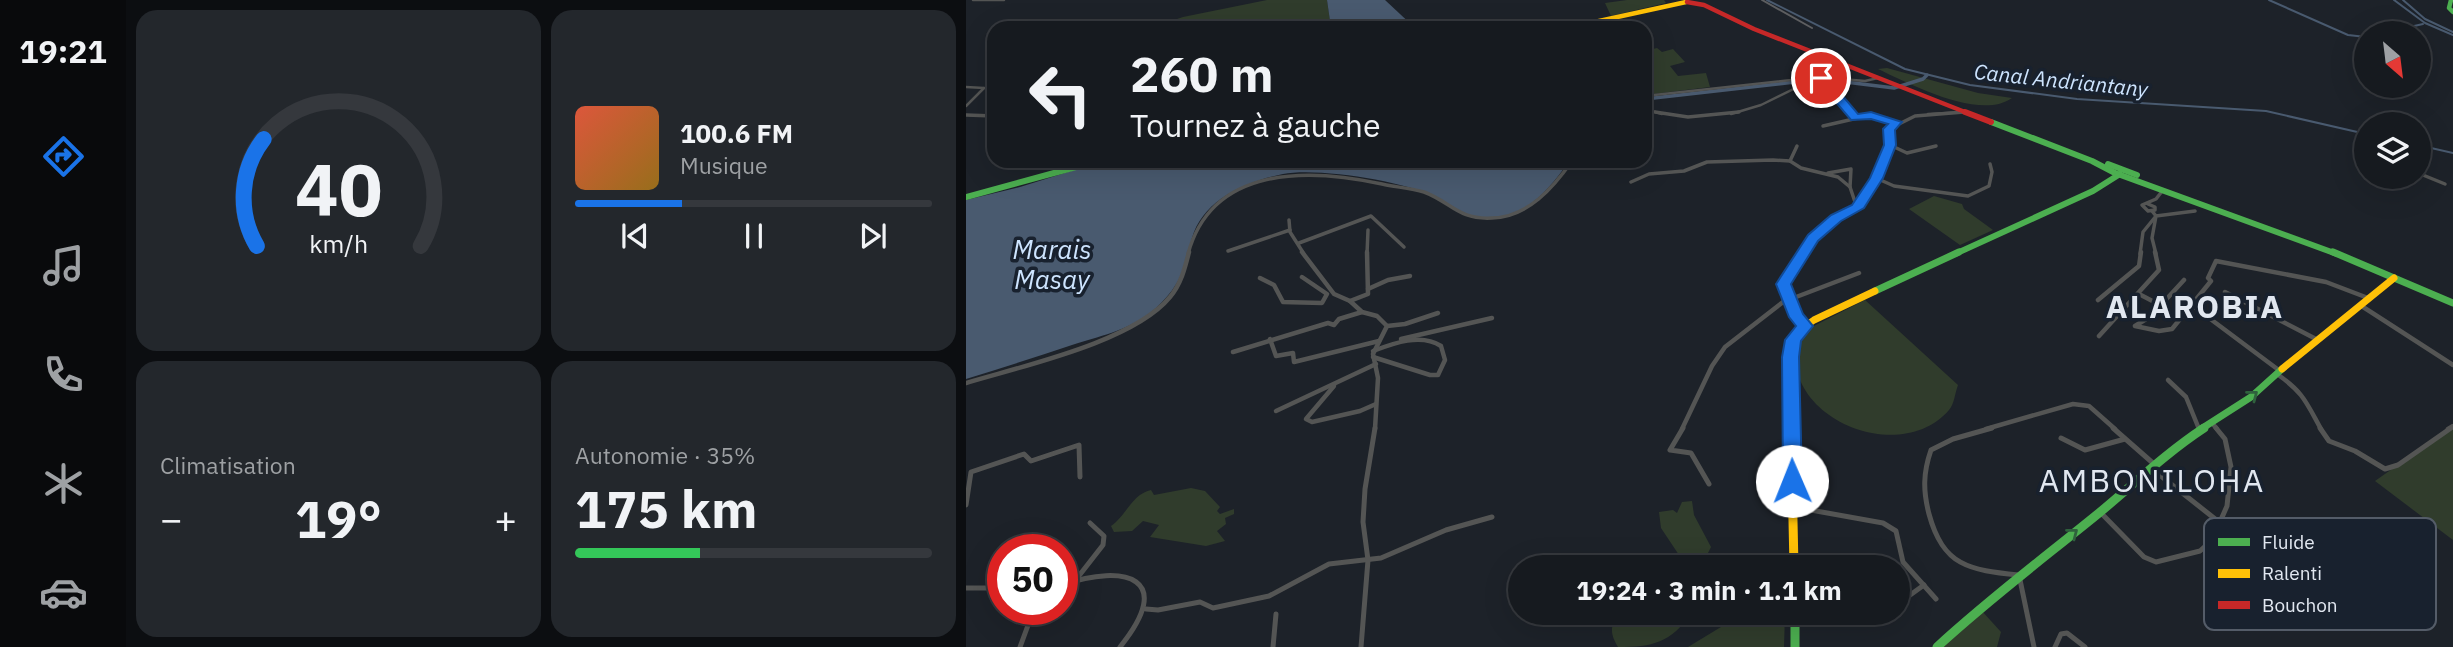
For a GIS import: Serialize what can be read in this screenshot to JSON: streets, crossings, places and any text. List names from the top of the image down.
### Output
{
  "districts": ["ALAROBIA", "AMBONILOHA"],
  "water": ["Canal Andriantany", "Marais Masay"],
  "legend": ["Fluide", "Ralenti", "Bouchon"],
  "north": "bottom right",
  "page": {
    "tabs": "19:21",
    "turn": ["260 m", "Tournez à gauche"],
    "song": ["100.6 FM", "Musique"],
    "tile": [
      "Climatisation",
      ["Autonomie · 35%", "175 km"]
    ],
    "heat": ["−", "19°", "+"],
    "limit": "50",
    "trip": "19:24 · 3 min · 1.1 km",
    "gauge": ["40", "km/h"]
  }
}
